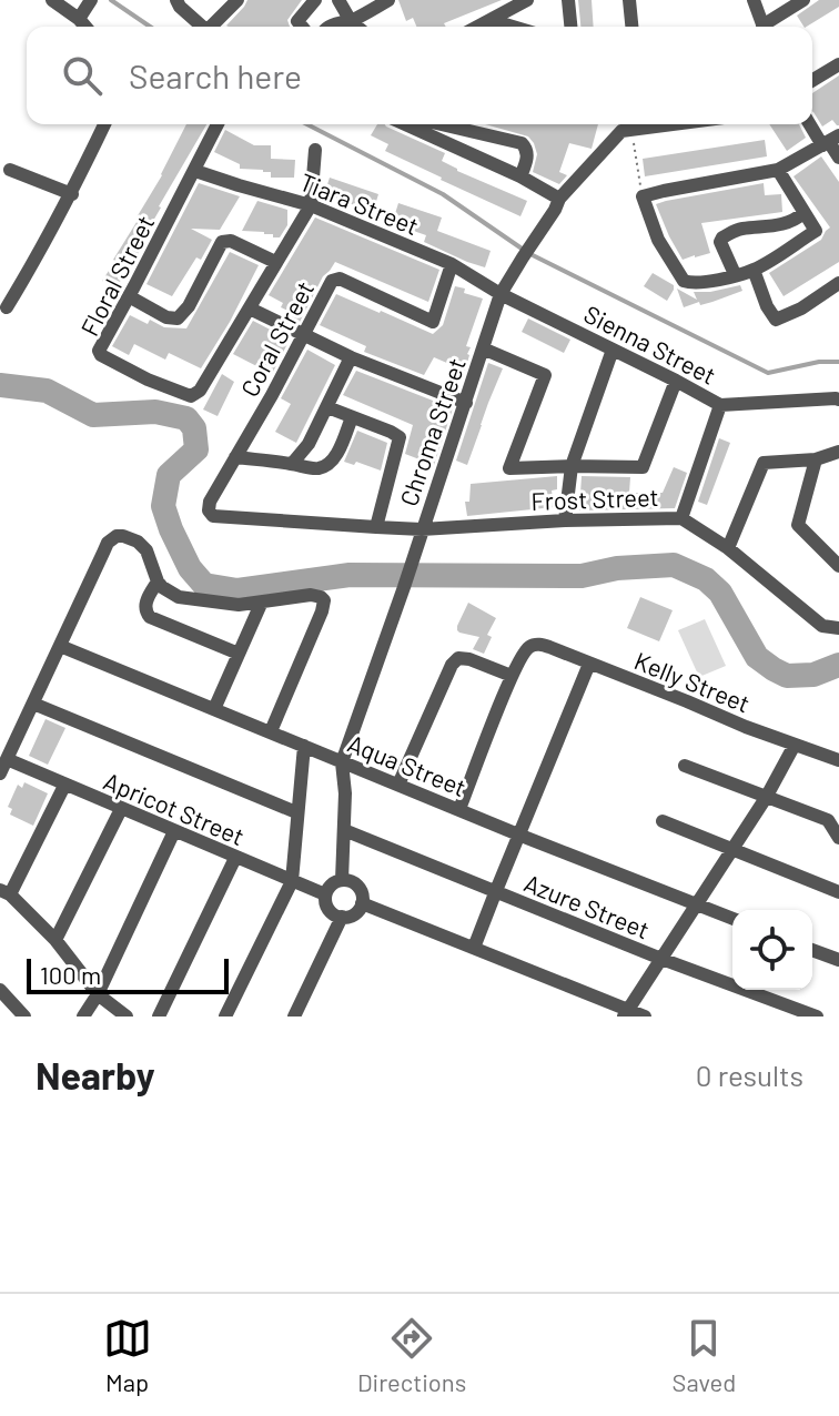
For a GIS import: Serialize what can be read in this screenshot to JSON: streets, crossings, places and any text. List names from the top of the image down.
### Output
{
  "streets": {
    "street": [
      "Tiara Street",
      "Floral Street",
      "Coral Street",
      "Sienna Street",
      "Chroma Street",
      "Frost Street",
      "Kelly Street",
      "Aqua Street",
      "Apricot Street",
      "Azure Street"
    ]
  },
  "crossings": [
    ["Tiara Street", "Floral Street"],
    ["Tiara Street", "Coral Street"],
    ["Tiara Street", "Sienna Street"],
    ["Tiara Street", "Chroma Street"],
    ["Coral Street", "Frost Street"],
    ["Sienna Street", "Chroma Street"],
    ["Chroma Street", "Frost Street"],
    ["Chroma Street", "Aqua Street"],
    ["Chroma Street", "Apricot Street"],
    ["Chroma Street", "Azure Street"]
  ],
  "scale_bar": "100 m",
  "page": {
    "search": "Search here",
    "scale": "100 m",
    "heading": ["Nearby", "0 results"],
    "nav": ["Map", "Directions", "Saved"]
  }
}
